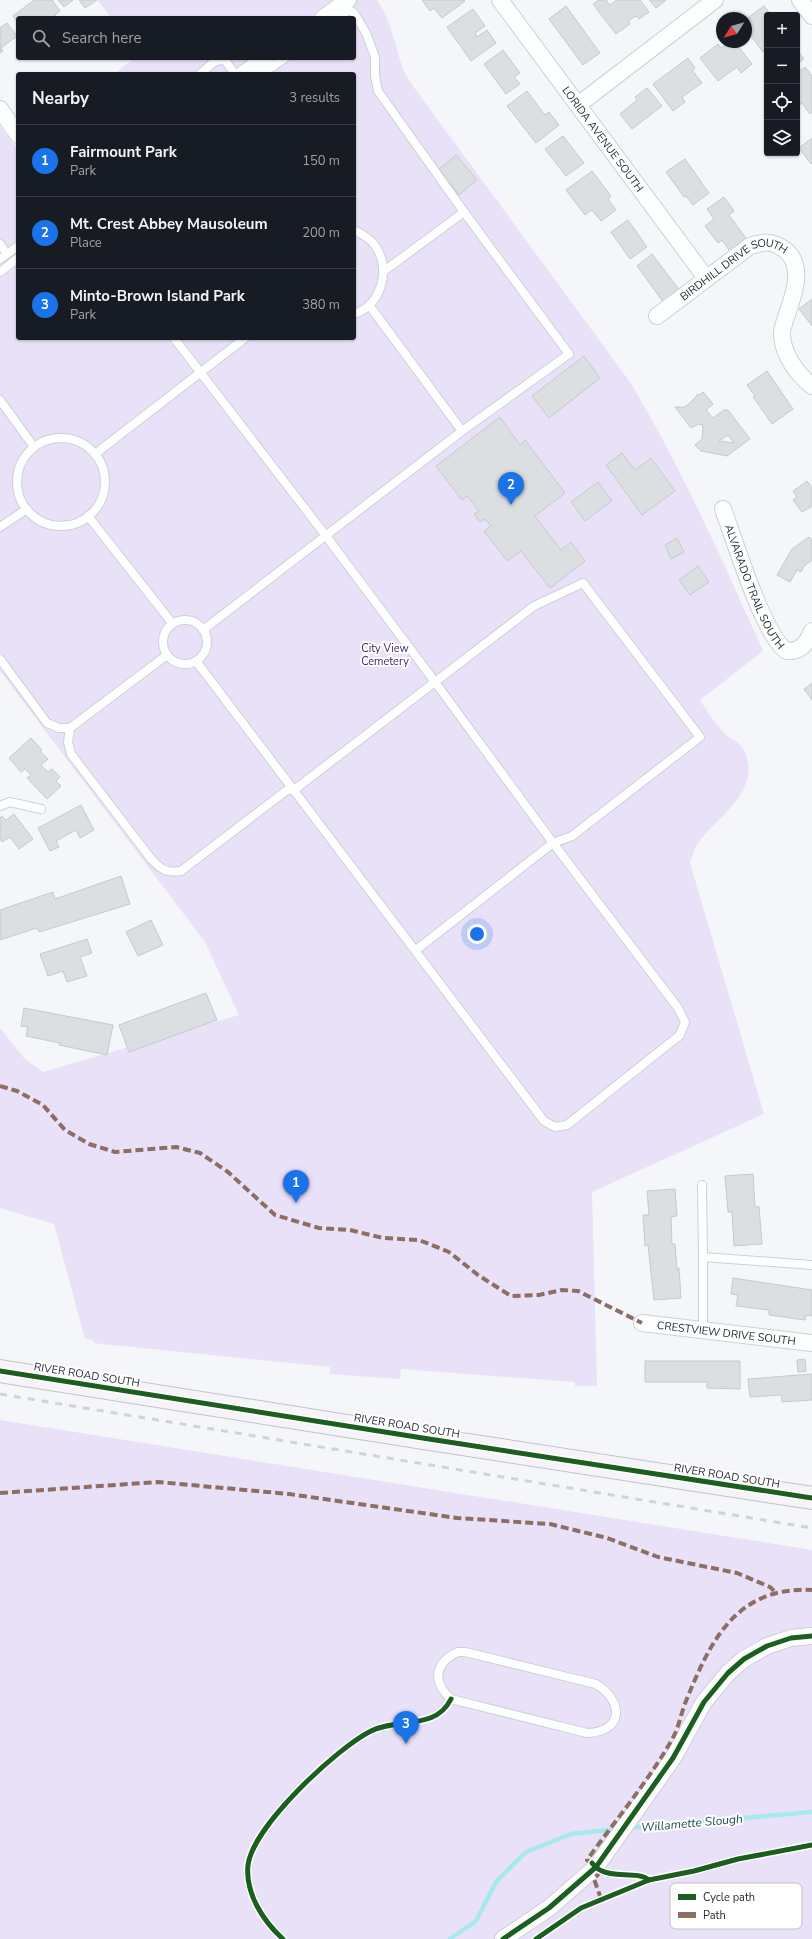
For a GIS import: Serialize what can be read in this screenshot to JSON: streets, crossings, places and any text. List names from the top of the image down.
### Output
{
  "streets": {
    "main road": ["RIVER ROAD SOUTH"],
    "street": [
      "LORIDA AVENUE SOUTH",
      "BIRDHILL DRIVE SOUTH",
      "ALVARADO TRAIL SOUTH",
      "CRESTVIEW DRIVE SOUTH"
    ]
  },
  "crossings": [
    ["LORIDA AVENUE SOUTH", "BIRDHILL DRIVE SOUTH"]
  ],
  "water": ["Willamette Slough"],
  "parks": ["City View Cemetery"],
  "legend": ["Cycle path", "Path"],
  "north": "bottom left",
  "page": {
    "map_buttons": ["+", "−"],
    "search": "Search here",
    "heading": ["Nearby", "3 results"],
    "list": [
      {
        "mark": "1",
        "name": "Fairmount Park",
        "note": "Park",
        "value": "150 m"
      },
      {
        "mark": "2",
        "name": "Mt. Crest Abbey Mausoleum",
        "note": "Place",
        "value": "200 m"
      },
      {
        "mark": "3",
        "name": "Minto-Brown Island Park",
        "note": "Park",
        "value": "380 m"
      }
    ],
    "pins": ["2", "1", "3"]
  }
}
